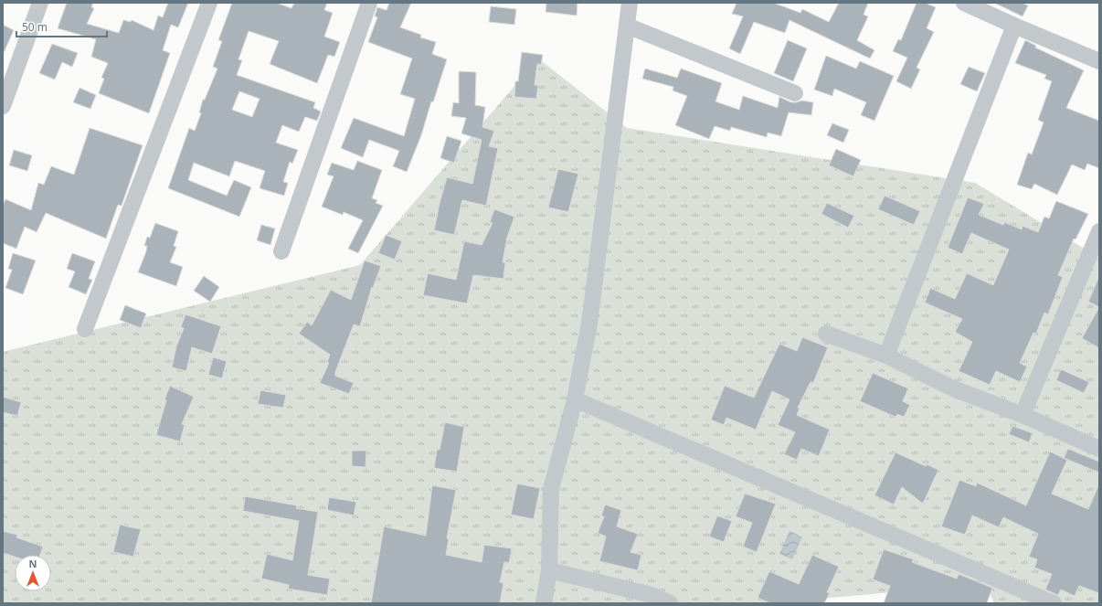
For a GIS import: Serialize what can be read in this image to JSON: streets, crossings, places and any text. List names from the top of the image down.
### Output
{
  "scale_bar": "50 m",
  "north": "top"
}
